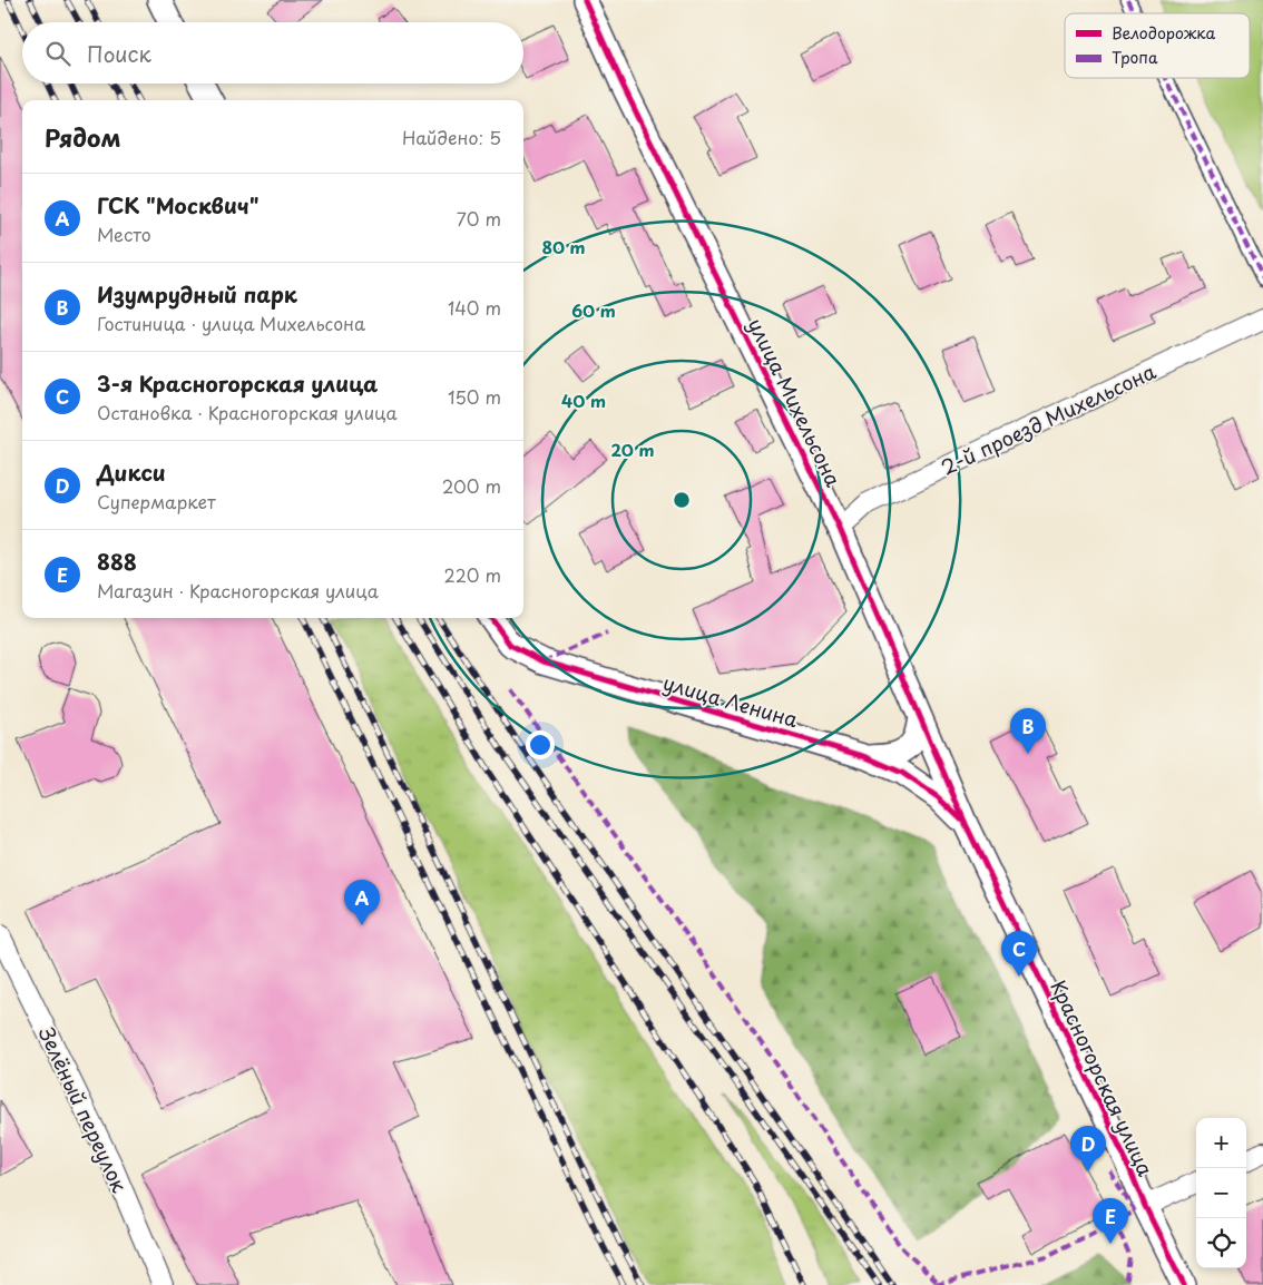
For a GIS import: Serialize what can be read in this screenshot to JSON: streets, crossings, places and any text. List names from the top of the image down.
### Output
{
  "streets": {
    "street": [
      "улица Михельсона",
      "2-й проезд Михельсона",
      "улица Ленина",
      "Красногорская улица",
      "Зелёный переулок"
    ]
  },
  "crossings": [
    ["улица Михельсона", "2-й проезд Михельсона"],
    ["улица Михельсона", "улица Ленина"],
    ["улица Михельсона", "Красногорская улица"],
    ["улица Ленина", "Красногорская улица"]
  ],
  "legend": ["Велодорожка", "Тропа"],
  "page": {
    "search": "Поиск",
    "heading": ["Рядом", "Найдено: 5"],
    "list": [
      {
        "mark": "A",
        "name": "ГСК \"Москвич\"",
        "note": "Место",
        "value": "70 m"
      },
      {
        "mark": "B",
        "name": "Изумрудный парк",
        "note": "Гостиница · улица Михельсона",
        "value": "140 m"
      },
      {
        "mark": "C",
        "name": "3-я Красногорская улица",
        "note": "Остановка · Красногорская улица",
        "value": "150 m"
      },
      {
        "mark": "D",
        "name": "Дикси",
        "note": "Супермаркет",
        "value": "200 m"
      },
      {
        "mark": "E",
        "name": "888",
        "note": "Магазин · Красногорская улица",
        "value": "220 m"
      }
    ],
    "pins": [
      "B",
      "A",
      "C",
      "D",
      "E"
    ],
    "map_buttons": ["+", "−"]
  },
  "rings": [
    "80 m",
    "60 m",
    "40 m",
    "20 m"
  ]
}
